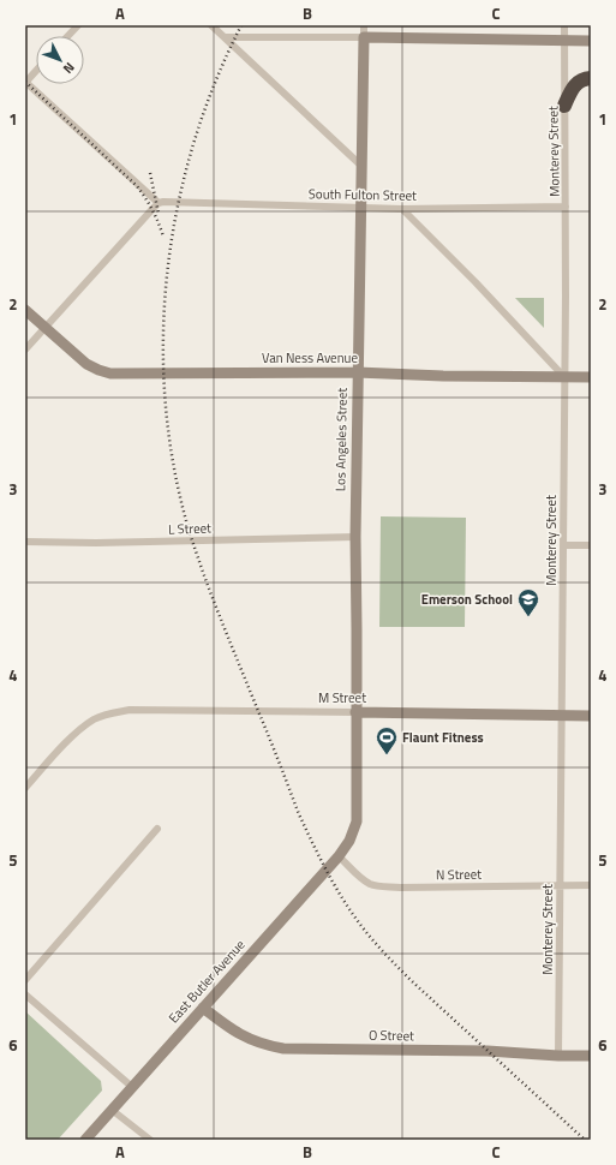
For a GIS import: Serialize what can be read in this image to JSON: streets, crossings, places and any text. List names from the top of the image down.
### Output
{
  "streets": {
    "street": [
      "Monterey Street",
      "South Fulton Street",
      "Van Ness Avenue",
      "Los Angeles Street",
      "L Street",
      "M Street",
      "N Street",
      "East Butler Avenue",
      "O Street"
    ]
  },
  "crossings": [
    ["Monterey Street", "South Fulton Street"],
    ["Monterey Street", "Van Ness Avenue"],
    ["Monterey Street", "M Street"],
    ["Monterey Street", "N Street"],
    ["Monterey Street", "O Street"],
    ["South Fulton Street", "Los Angeles Street"],
    ["Van Ness Avenue", "Los Angeles Street"],
    ["Los Angeles Street", "L Street"],
    ["Los Angeles Street", "M Street"],
    ["Los Angeles Street", "East Butler Avenue"],
    ["N Street", "East Butler Avenue"],
    ["East Butler Avenue", "O Street"]
  ],
  "places": {
    "school or university": ["Emerson School"],
    "sports": ["Flaunt Fitness"]
  },
  "north": "bottom right",
  "grid": {
    "columns": ["A", "B", "C"],
    "rows": [
      "1",
      "2",
      "3",
      "4",
      "5",
      "6"
    ]
  }
}
